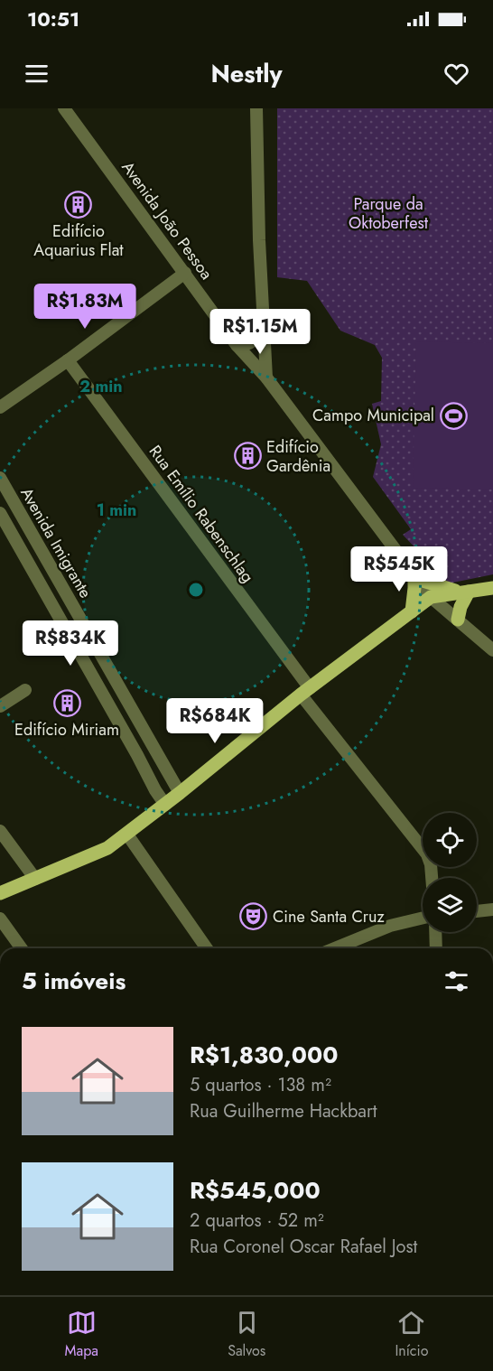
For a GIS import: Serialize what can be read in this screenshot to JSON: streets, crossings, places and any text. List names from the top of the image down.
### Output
{
  "streets": {
    "street": ["Avenida João Pessoa", "Rua Emílio Rabenschlag", "Avenida Imigrante"]
  },
  "parks": ["Parque da Oktoberfest"],
  "places": {
    "building": ["Edifício Aquarius Flat", "Edifício Gardênia", "Edifício Miriam"],
    "sports": ["Campo Municipal"],
    "theatre": ["Cine Santa Cruz"]
  },
  "page": {
    "status": "10:51",
    "header": "Nestly",
    "price": [
      "R$1.83M",
      "R$1.15M",
      "R$545K",
      "R$834K",
      "R$684K"
    ],
    "heading": "5 imóveis",
    "list": [
      {
        "name": "R$1,830,000",
        "note": "5 quartos · 138 m² · Rua Guilherme Hackbart"
      },
      {
        "name": "R$545,000",
        "note": "2 quartos · 52 m² · Rua Coronel Oscar Rafael Jost"
      }
    ],
    "tabs": ["Mapa", "Salvos", "Início"]
  },
  "rings": ["2 min", "1 min"]
}
